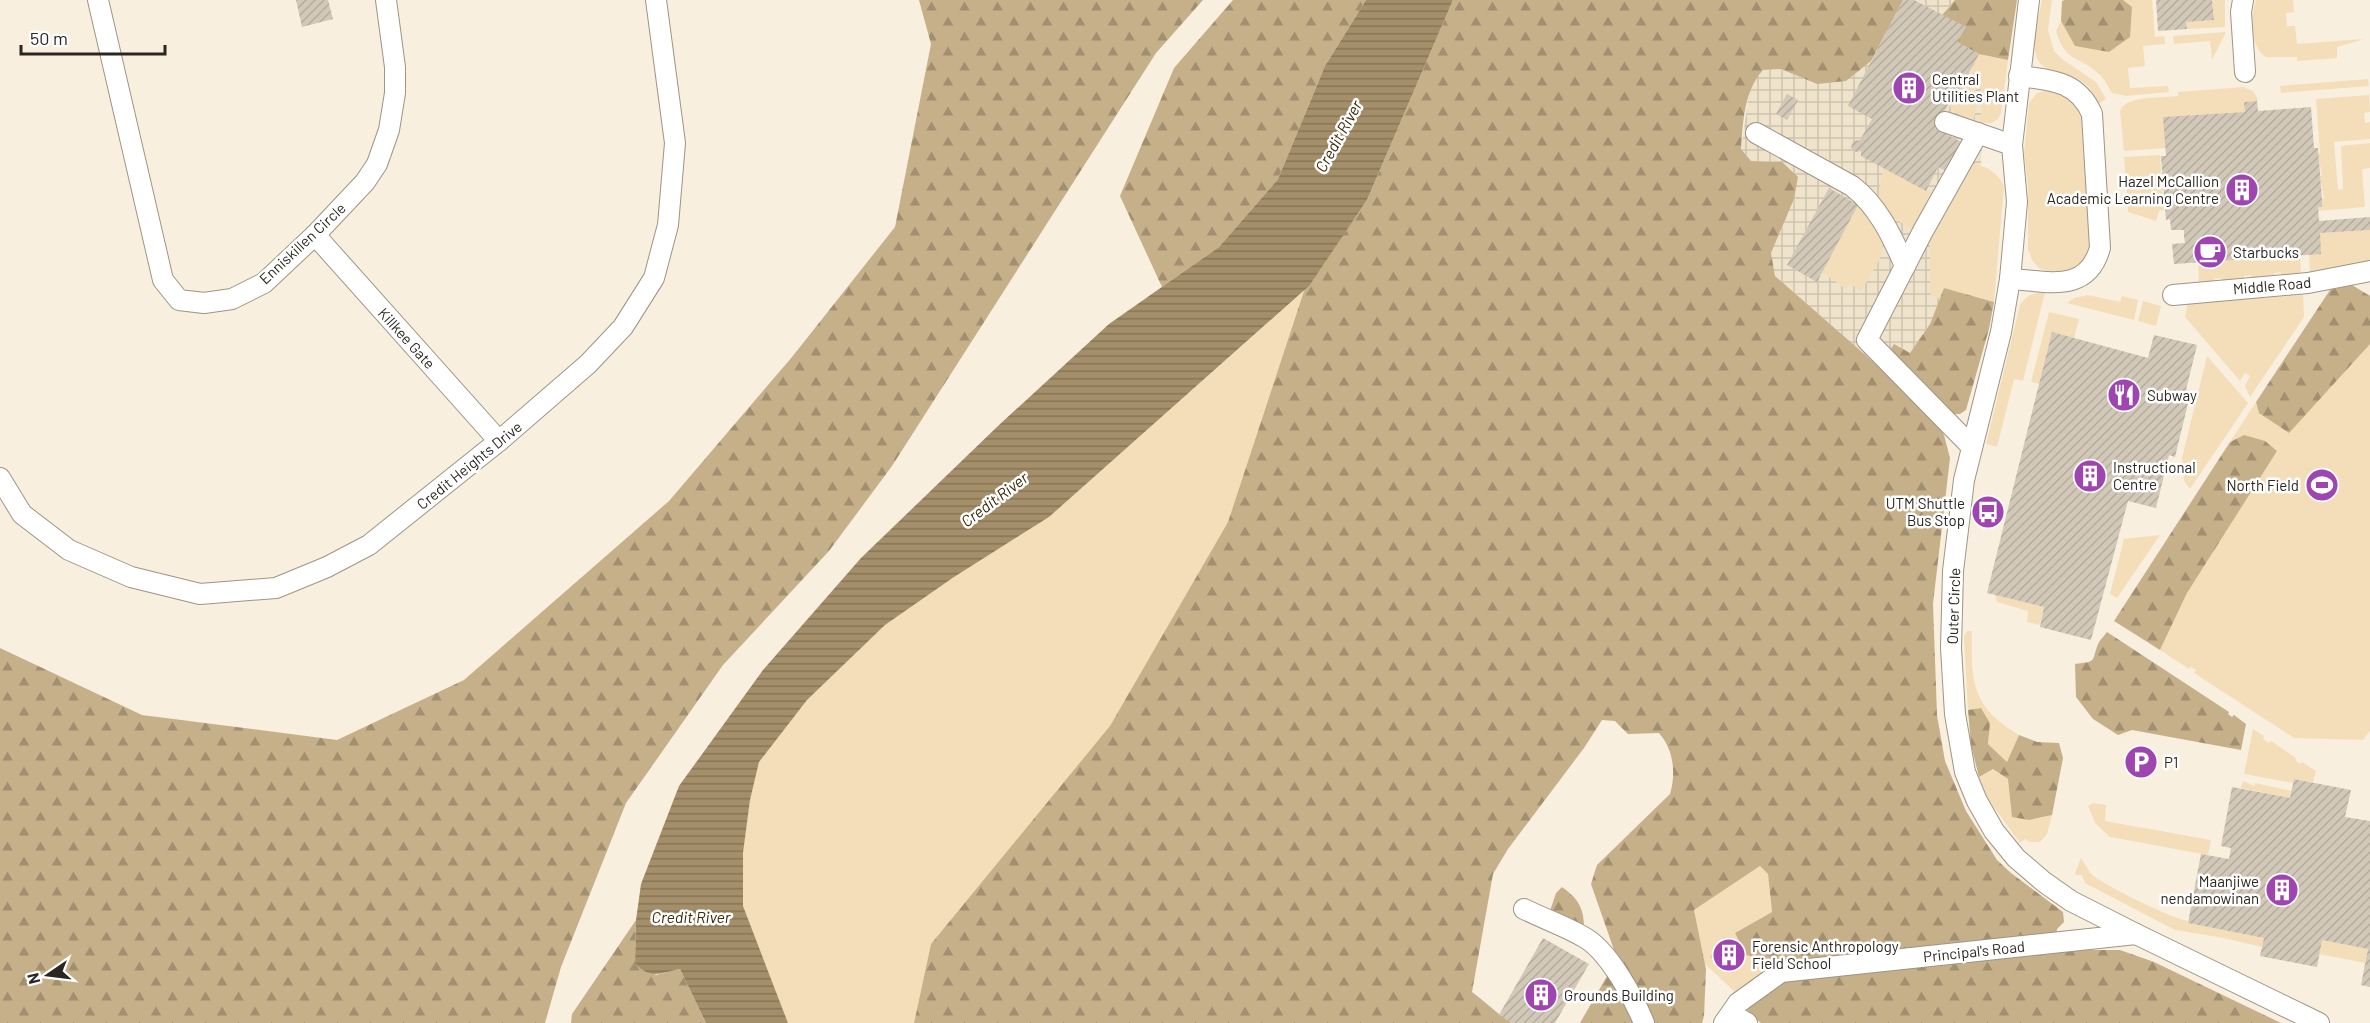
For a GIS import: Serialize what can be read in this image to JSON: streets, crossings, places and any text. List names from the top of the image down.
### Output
{
  "streets": {
    "street": [
      "Enniskillen Circle",
      "Middle Road",
      "Killkee Gate",
      "Credit Heights Drive",
      "Outer Circle",
      "Principal's Road"
    ]
  },
  "crossings": [
    ["Enniskillen Circle", "Killkee Gate"],
    ["Killkee Gate", "Credit Heights Drive"],
    ["Outer Circle", "Principal's Road"]
  ],
  "water": ["Credit River"],
  "places": {
    "building": [
      "Central Utilities Plant",
      "Hazel McCallion Academic Learning Centre",
      "Instructional Centre",
      "Maanjiwe nendamowinan",
      "Forensic Anthropology Field School",
      "Grounds Building"
    ],
    "cafe": ["Starbucks"],
    "restaurant": ["Subway"],
    "sports": ["North Field"],
    "bus stop": ["UTM Shuttle Bus Stop"],
    "parking": ["P1"]
  },
  "scale_bar": "50 m",
  "north": "left"
}
